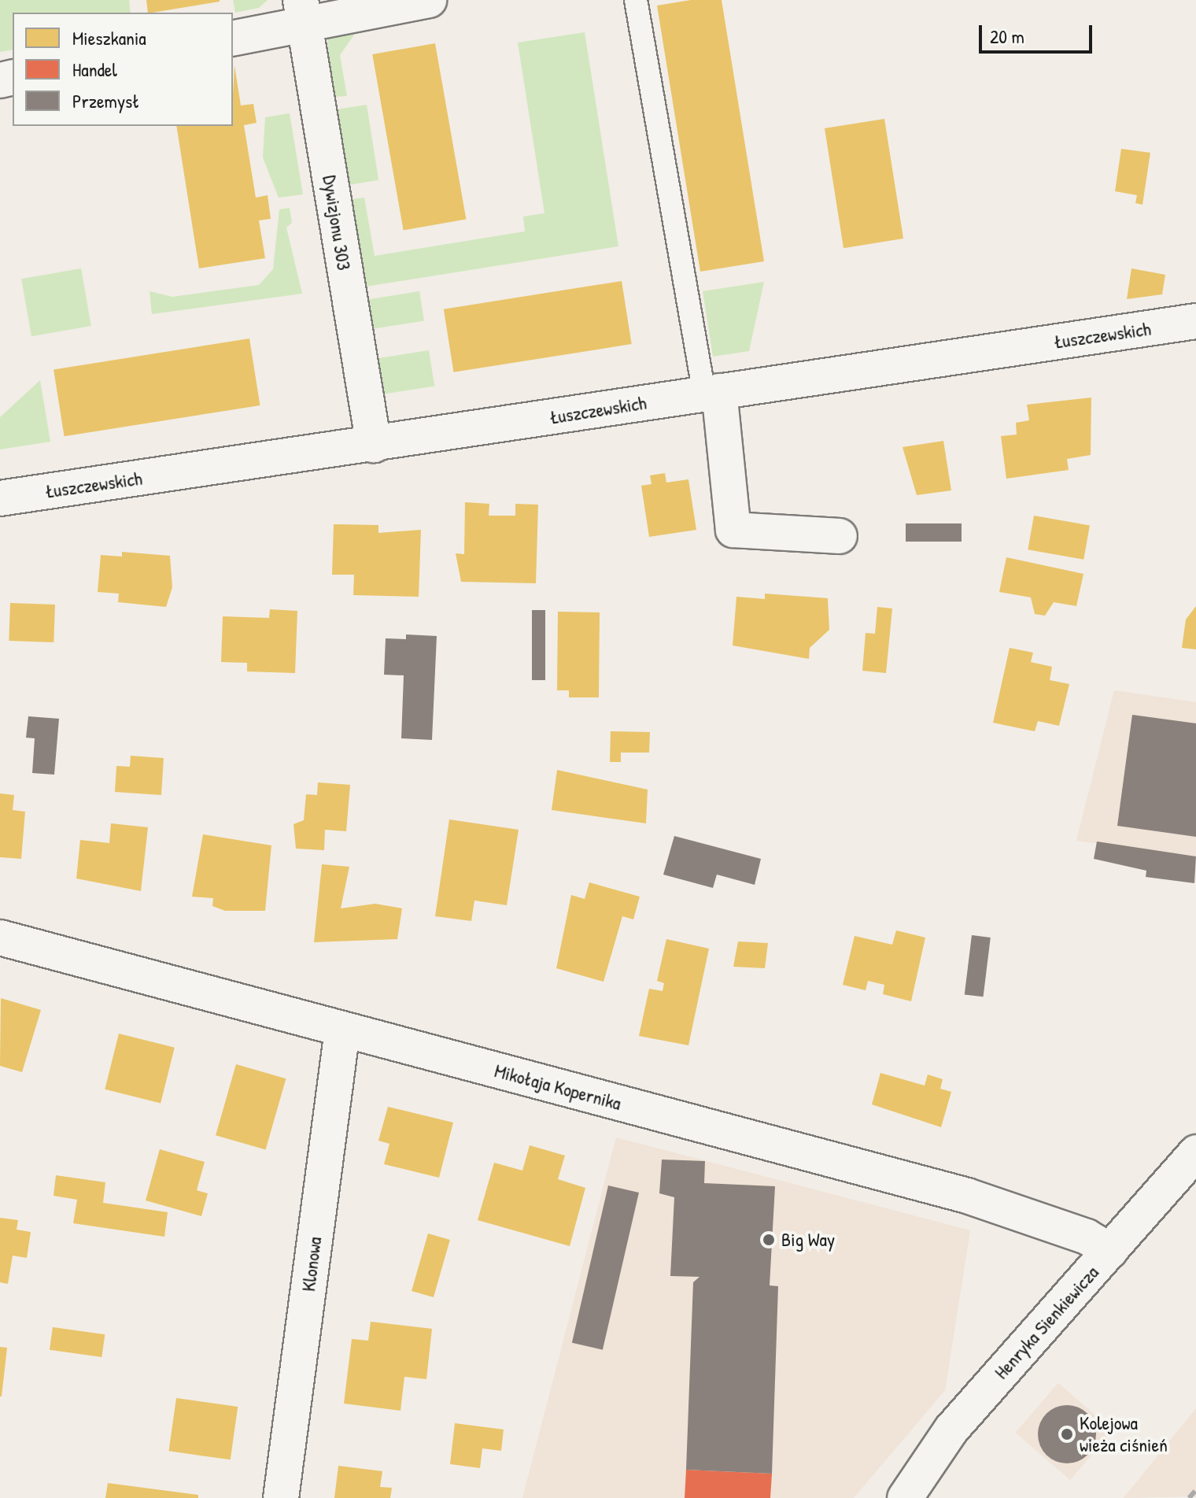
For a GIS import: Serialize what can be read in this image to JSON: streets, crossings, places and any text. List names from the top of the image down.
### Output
{
  "streets": {
    "street": [
      "Dywizjonu 303",
      "Łuszczewskich",
      "Mikołaja Kopernika",
      "Klonowa",
      "Henryka Sienkiewicza"
    ]
  },
  "crossings": [
    ["Dywizjonu 303", "Łuszczewskich"],
    ["Mikołaja Kopernika", "Klonowa"],
    ["Mikołaja Kopernika", "Henryka Sienkiewicza"]
  ],
  "places": ["Big Way", "Kolejowa wieża ciśnień"],
  "legend": ["Mieszkania", "Handel", "Przemysł"],
  "scale_bar": "20 m"
}
